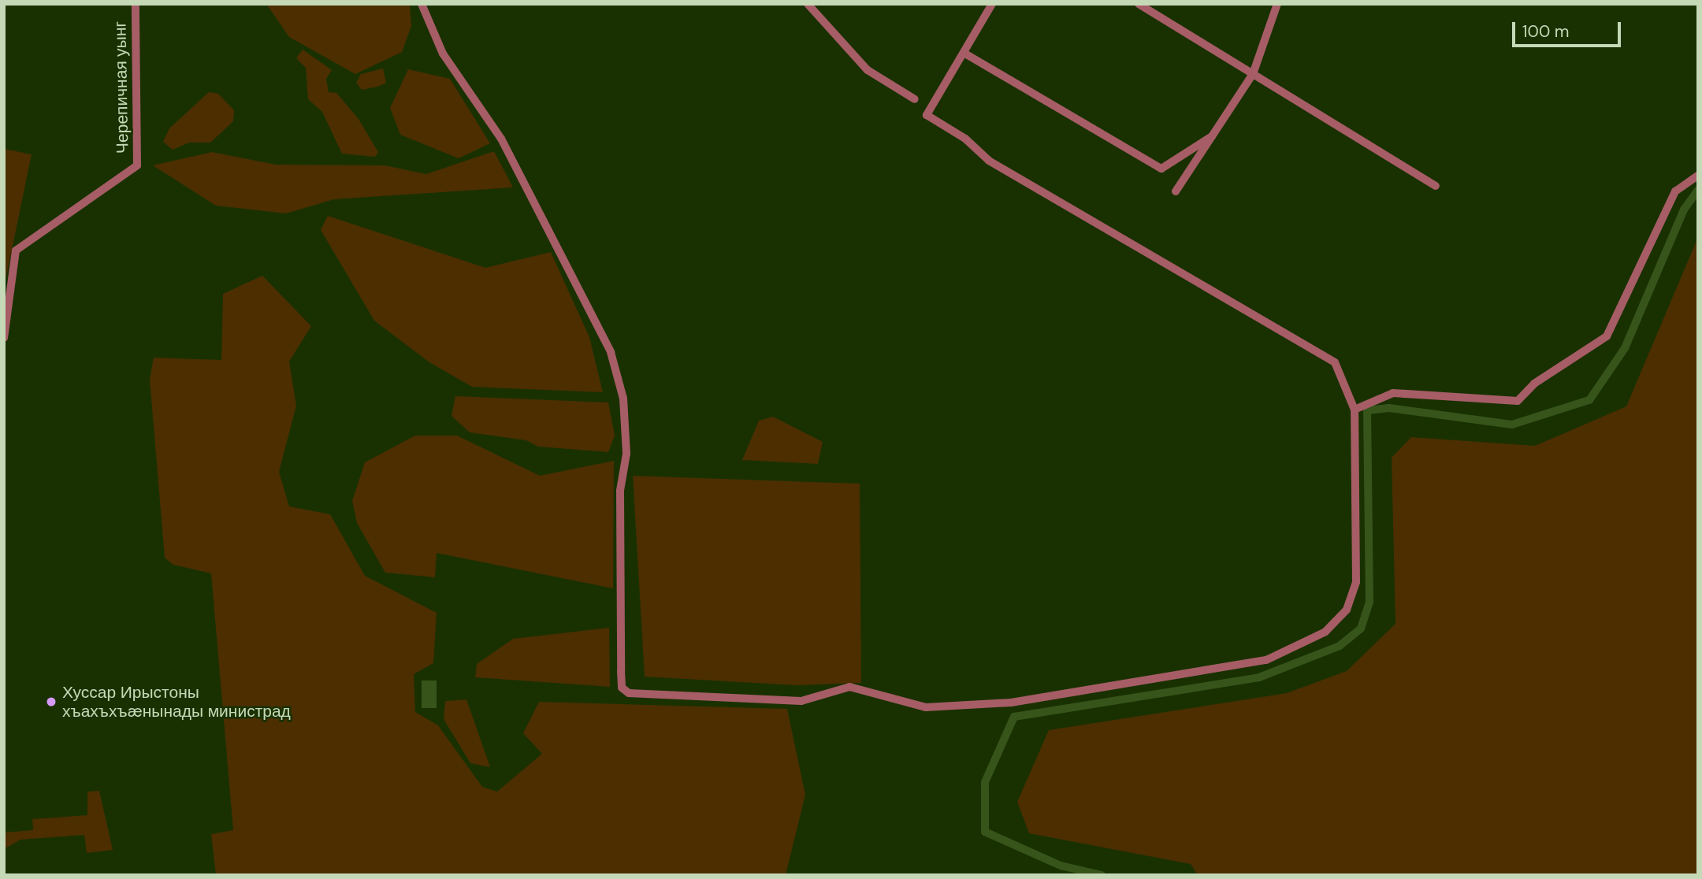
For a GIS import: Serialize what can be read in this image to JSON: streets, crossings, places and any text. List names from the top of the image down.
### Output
{
  "streets": {
    "street": ["Черепичная уынг"]
  },
  "places": ["Хуссар Ирыстоны хъахъхъæнынады министрад"],
  "scale_bar": "100 m"
}
